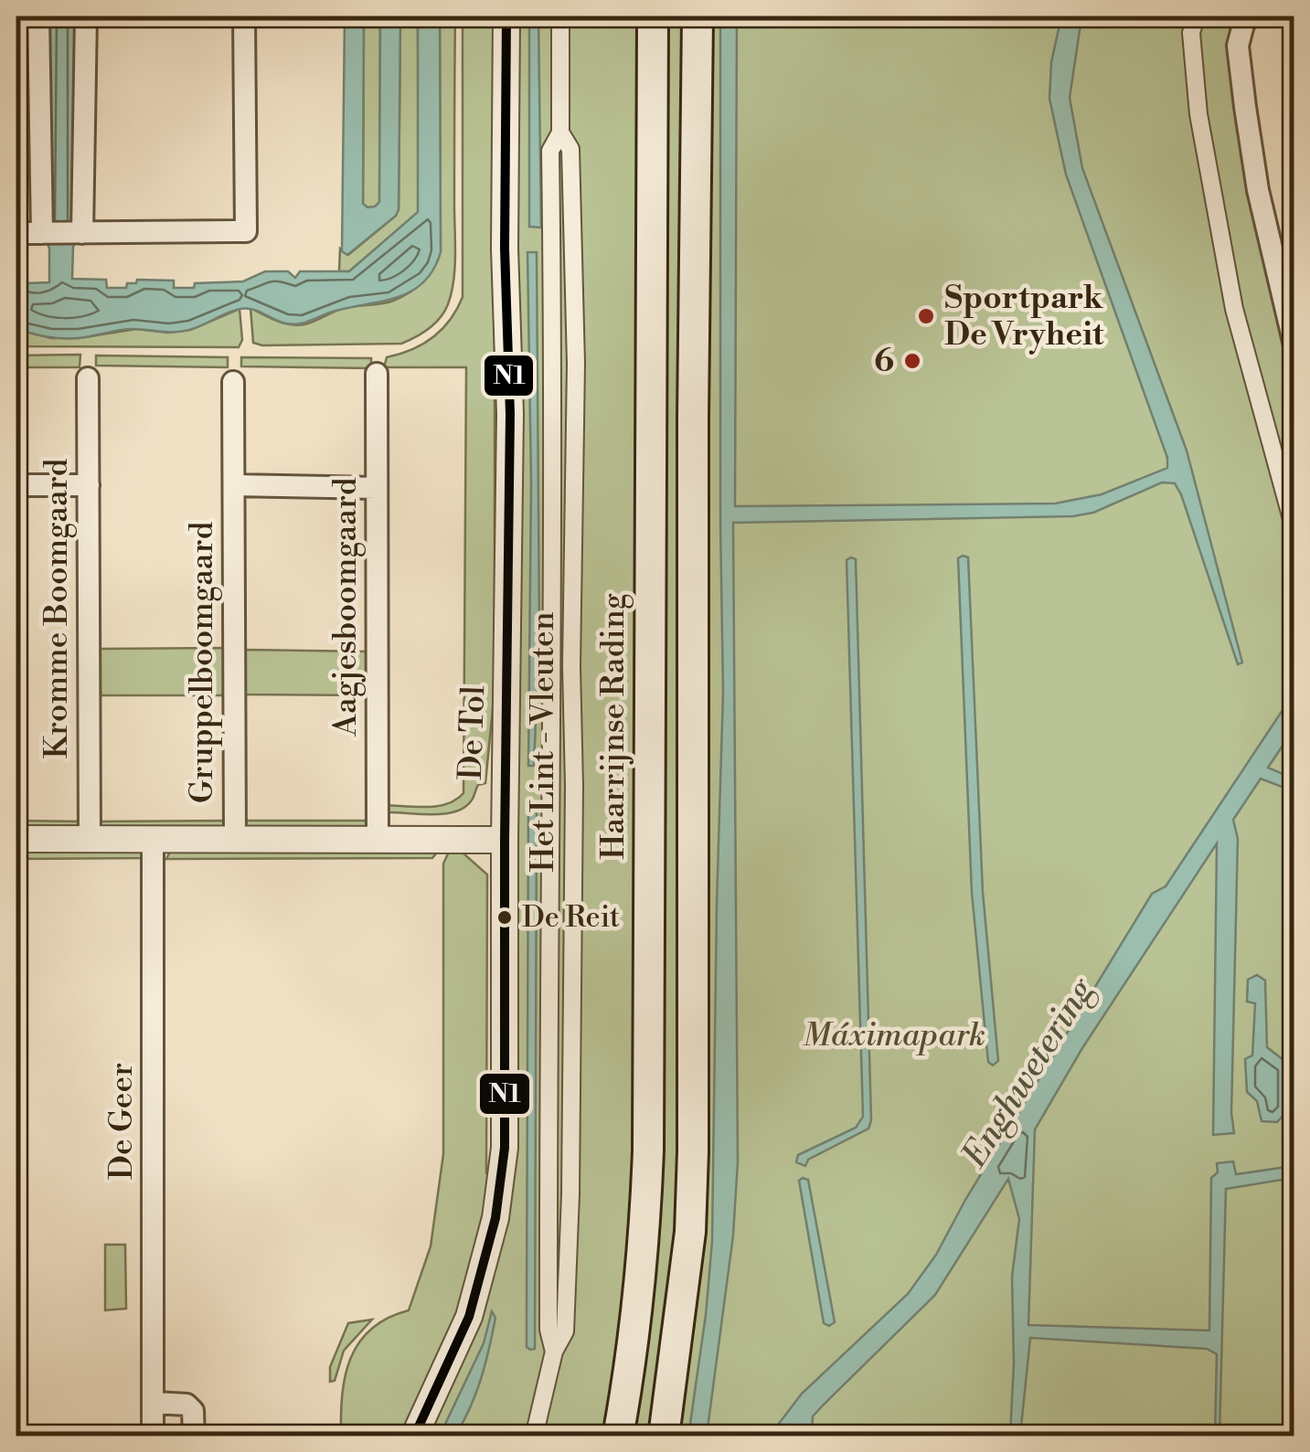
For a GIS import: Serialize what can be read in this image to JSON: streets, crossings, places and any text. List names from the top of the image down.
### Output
{
  "streets": {
    "main road": ["Haarrijnse Rading"],
    "street": [
      "Aagjesboomgaard",
      "Kromme Boomgaard",
      "Gruppelboomgaard",
      "De Tol",
      "Het Lint - Vleuten",
      "De Geer"
    ]
  },
  "crossings": [
    ["Aagjesboomgaard", "Gruppelboomgaard"]
  ],
  "water": ["Enghwetering"],
  "parks": ["Máximapark"],
  "places": ["Sportpark De Vryheit", "6", "De Reit"],
  "lines": ["transit line N1"]
}
